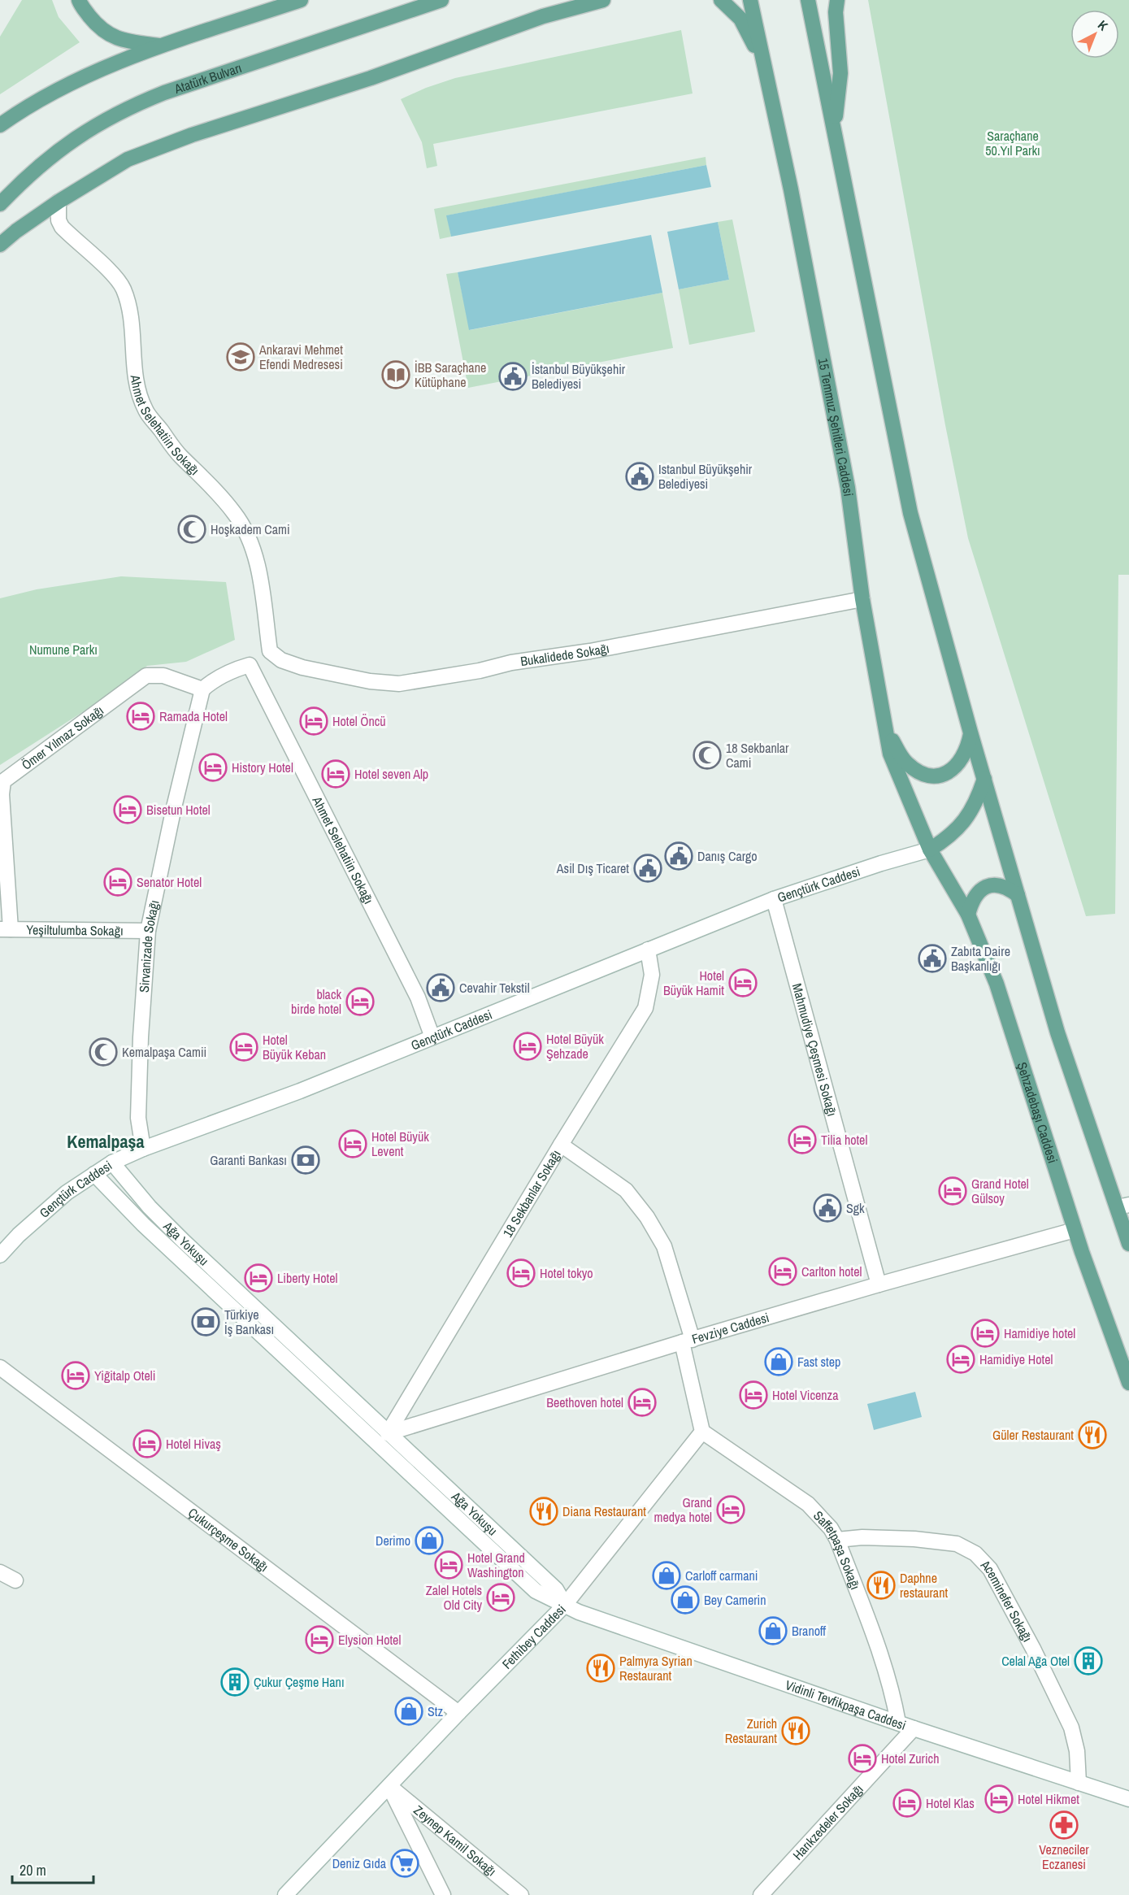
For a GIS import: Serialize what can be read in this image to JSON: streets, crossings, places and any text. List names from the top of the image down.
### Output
{
  "streets": {
    "main road": ["Atatürk Bulvarı", "15 Temmuz Şehitleri Caddesi", "Şehzadebaşı Caddesi"],
    "street": [
      "Ahmet Selehatiin Sokağı",
      "Bukalidede Sokağı",
      "Ömer Yılmaz Sokağı",
      "Gençtürk Caddesi",
      "Yeşiltulumba Sokağı",
      "Sirvanizade Sokağı",
      "Mahmudiye Çeşmesi Sokağı",
      "18 Sekbanlar Sokağı",
      "Ağa Yokuşu",
      "Fevziye Caddesi",
      "Çukurçeşme Sokağı",
      "Saffetpaşa Sokağı",
      "Aceminefer Sokağı",
      "Fethibey Caddesi",
      "Vidinli Tevfikpaşa Caddesi",
      "Harıkzedeler Sokağı",
      "Zeynep Kamil Sokağı"
    ]
  },
  "crossings": [
    ["Ahmet Selehatiin Sokağı", "Bukalidede Sokağı"],
    ["Ahmet Selehatiin Sokağı", "Ömer Yılmaz Sokağı"],
    ["Ahmet Selehatiin Sokağı", "Gençtürk Caddesi"],
    ["Ahmet Selehatiin Sokağı", "Sirvanizade Sokağı"],
    ["15 Temmuz Şehitleri Caddesi", "Bukalidede Sokağı"],
    ["15 Temmuz Şehitleri Caddesi", "Gençtürk Caddesi"],
    ["15 Temmuz Şehitleri Caddesi", "Şehzadebaşı Caddesi"],
    ["Ömer Yılmaz Sokağı", "Yeşiltulumba Sokağı"],
    ["Ömer Yılmaz Sokağı", "Sirvanizade Sokağı"],
    ["Gençtürk Caddesi", "Sirvanizade Sokağı"],
    ["Gençtürk Caddesi", "Mahmudiye Çeşmesi Sokağı"],
    ["Gençtürk Caddesi", "Şehzadebaşı Caddesi"],
    ["Gençtürk Caddesi", "18 Sekbanlar Sokağı"],
    ["Gençtürk Caddesi", "Ağa Yokuşu"],
    ["Yeşiltulumba Sokağı", "Sirvanizade Sokağı"],
    ["Mahmudiye Çeşmesi Sokağı", "Fevziye Caddesi"],
    ["Şehzadebaşı Caddesi", "Fevziye Caddesi"],
    ["18 Sekbanlar Sokağı", "Ağa Yokuşu"],
    ["18 Sekbanlar Sokağı", "Fevziye Caddesi"],
    ["Ağa Yokuşu", "Fevziye Caddesi"],
    ["Ağa Yokuşu", "Fethibey Caddesi"],
    ["Ağa Yokuşu", "Vidinli Tevfikpaşa Caddesi"],
    ["Çukurçeşme Sokağı", "Fethibey Caddesi"],
    ["Saffetpaşa Sokağı", "Aceminefer Sokağı"],
    ["Saffetpaşa Sokağı", "Fethibey Caddesi"],
    ["Saffetpaşa Sokağı", "Vidinli Tevfikpaşa Caddesi"],
    ["Aceminefer Sokağı", "Vidinli Tevfikpaşa Caddesi"],
    ["Fethibey Caddesi", "Vidinli Tevfikpaşa Caddesi"],
    ["Fethibey Caddesi", "Zeynep Kamil Sokağı"],
    ["Vidinli Tevfikpaşa Caddesi", "Harıkzedeler Sokağı"]
  ],
  "districts": ["Kemalpaşa"],
  "parks": ["Saraçhane 50.Yıl Parkı", "Numune Parkı"],
  "places": {
    "school or university": ["Ankaravi Mehmet Efendi Medresesi"],
    "library": ["İBB Saraçhane Kütüphane"],
    "public building": [
      "İstanbul Büyükşehir Belediyesi",
      "Istanbul Büyükşehir Belediyesi",
      "Danış Cargo",
      "Asil Dış Ticaret",
      "Zabıta Daire Başkanlığı",
      "Cevahir Tekstil",
      "Sgk"
    ],
    "mosque": ["Hoşkadem Cami", "18 Sekbanlar Cami", "Kemalpaşa Camii"],
    "hotel": [
      "Ramada Hotel",
      "Hotel Öncü",
      "History Hotel",
      "Hotel seven Alp",
      "Bisetun Hotel",
      "Senator Hotel",
      "Hotel Büyük Hamit",
      "black birde hotel",
      "Hotel Büyük Şehzade",
      "Hotel Büyük Keban",
      "Tilia hotel",
      "Hotel Büyük Levent",
      "Grand Hotel Gülsoy",
      "Carlton hotel",
      "Hotel tokyo",
      "Liberty Hotel",
      "Hamidiye hotel",
      "Hamidiye Hotel",
      "Yiğitalp Oteli",
      "Hotel Vicenza",
      "Beethoven hotel",
      "Hotel Hivaş",
      "Grand medya hotel",
      "Hotel Grand Washington",
      "Zalel Hotels Old City",
      "Elysion Hotel",
      "Hotel Zurich",
      "Hotel Hikmet",
      "Hotel Klas"
    ],
    "bank": ["Garanti Bankası", "Türkiye İş Bankası"],
    "shop": [
      "Fast step",
      "Derimo",
      "Carloff carmani",
      "Bey Camerin",
      "Branoff",
      "Stz"
    ],
    "restaurant": [
      "Güler Restaurant",
      "Diana Restaurant",
      "Daphne restaurant",
      "Palmyra Syrian Restaurant",
      "Zurich Restaurant"
    ],
    "building": ["Celal Ağa Otel", "Çukur Çeşme Hanı"],
    "pharmacy": ["Vezneciler Eczanesi"],
    "supermarket": ["Deniz Gıda"]
  },
  "scale_bar": "20 m",
  "north": "top right"
}
